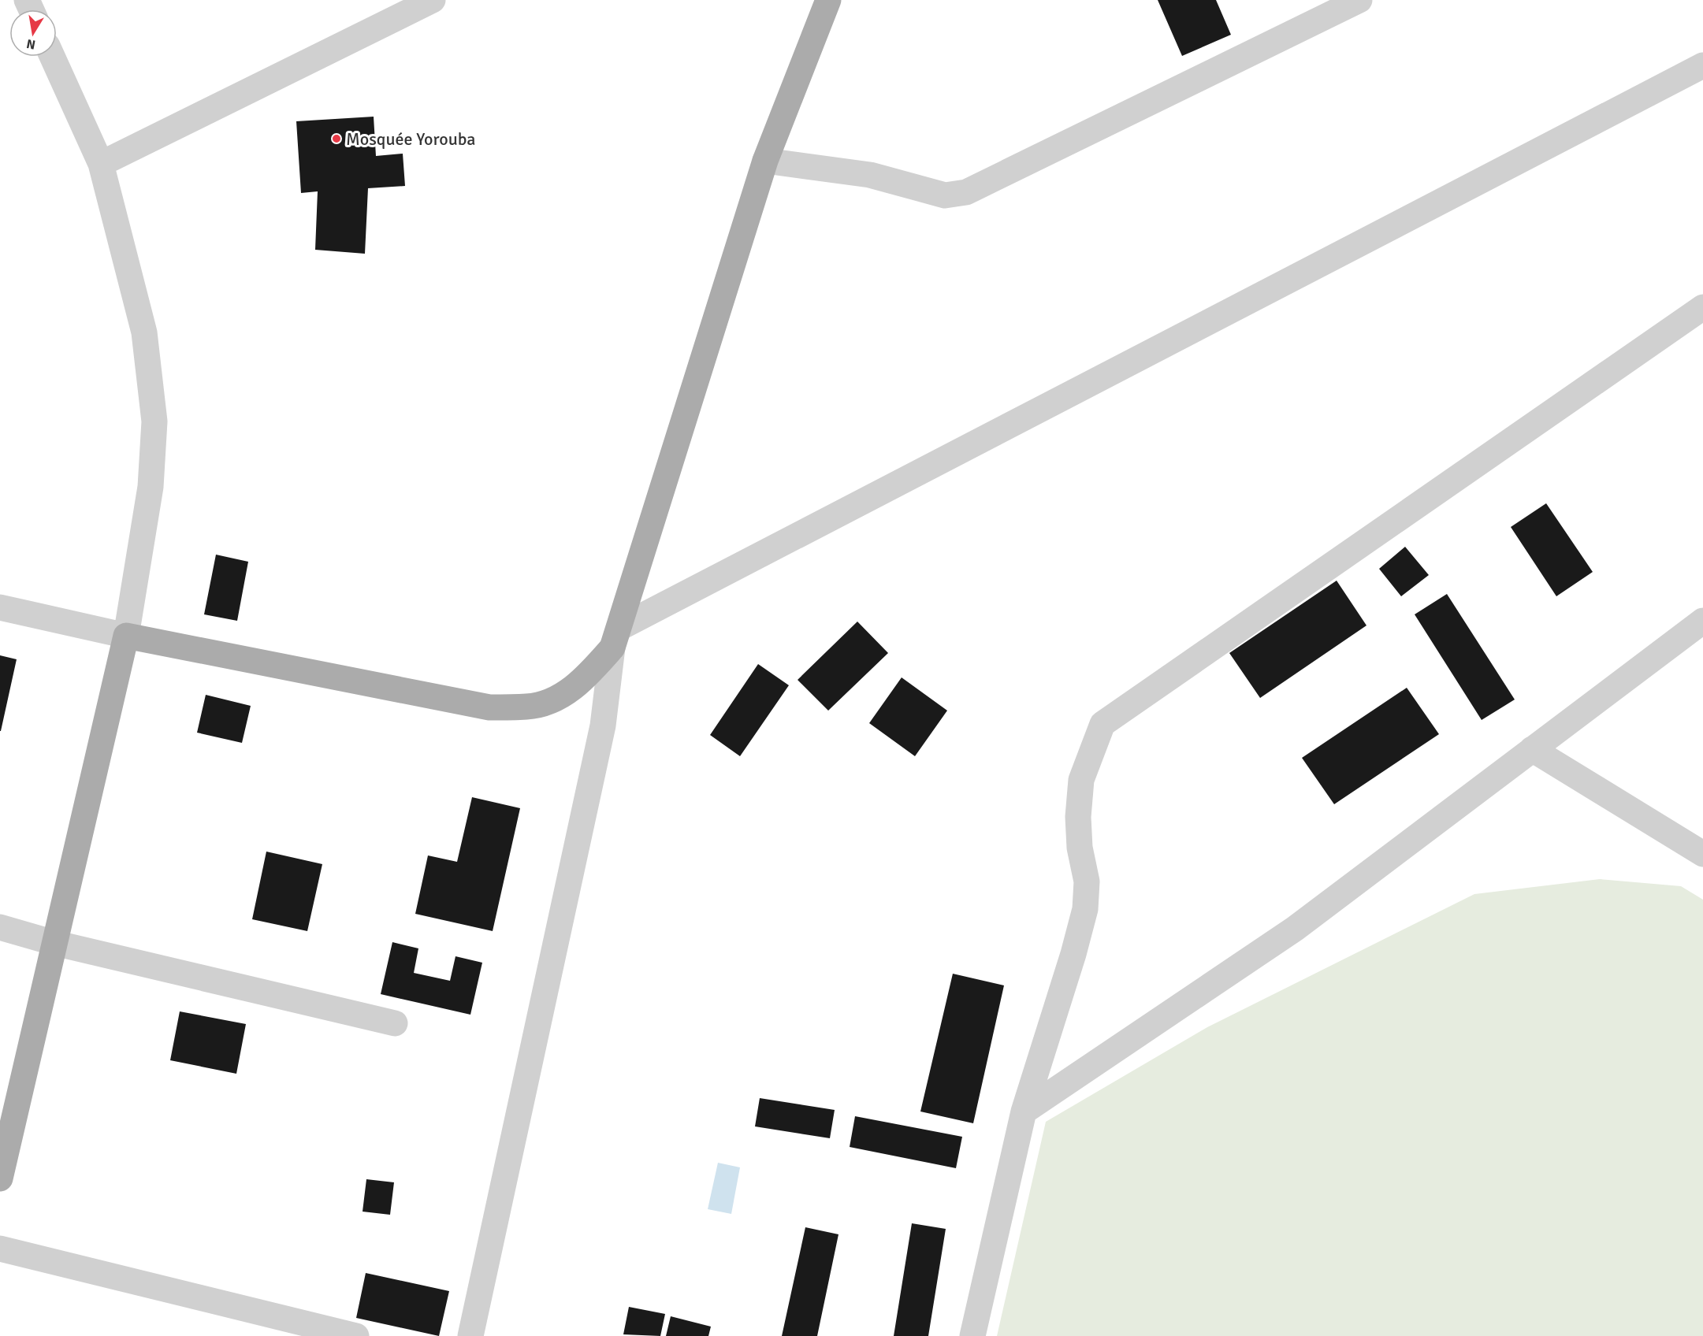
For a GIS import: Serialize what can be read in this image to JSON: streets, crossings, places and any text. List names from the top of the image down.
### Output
{
  "places": ["Mosquée Yorouba"],
  "north": "bottom"
}
